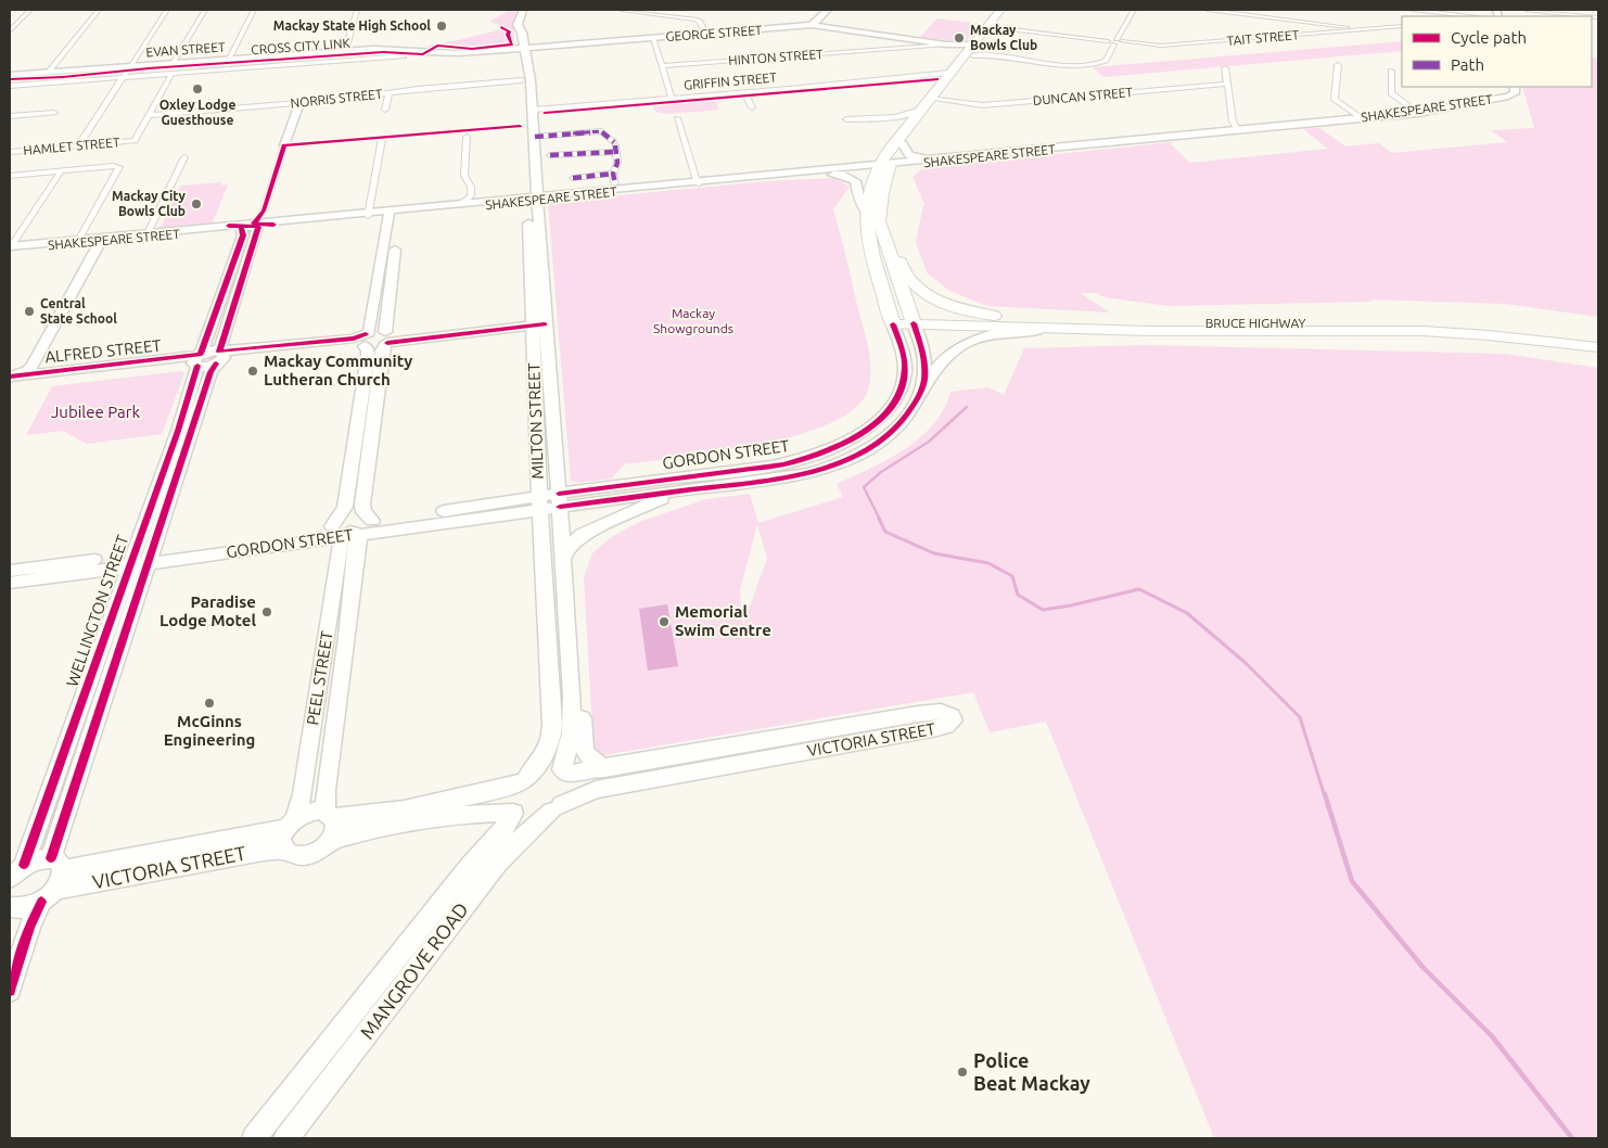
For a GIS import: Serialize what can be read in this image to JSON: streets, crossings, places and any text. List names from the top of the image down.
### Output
{
  "streets": {
    "highway": ["BRUCE HIGHWAY"],
    "street": [
      "GEORGE STREET",
      "TAIT STREET",
      "EVAN STREET",
      "HINTON STREET",
      "GRIFFIN STREET",
      "DUNCAN STREET",
      "NORRIS STREET",
      "SHAKESPEARE STREET",
      "HAMLET STREET",
      "ALFRED STREET",
      "MILTON STREET",
      "GORDON STREET",
      "WELLINGTON STREET",
      "PEEL STREET",
      "VICTORIA STREET",
      "MANGROVE ROAD"
    ],
    "cycle path": ["CROSS CITY LINK"]
  },
  "crossings": [
    ["GEORGE STREET", "EVAN STREET"],
    ["GEORGE STREET", "HINTON STREET"],
    ["GEORGE STREET", "MILTON STREET"],
    ["GRIFFIN STREET", "MILTON STREET"],
    ["NORRIS STREET", "HAMLET STREET"],
    ["NORRIS STREET", "MILTON STREET"],
    ["NORRIS STREET", "WELLINGTON STREET"],
    ["SHAKESPEARE STREET", "MILTON STREET"],
    ["SHAKESPEARE STREET", "WELLINGTON STREET"],
    ["SHAKESPEARE STREET", "PEEL STREET"],
    ["BRUCE HIGHWAY", "GORDON STREET"],
    ["ALFRED STREET", "WELLINGTON STREET"],
    ["MILTON STREET", "GORDON STREET"],
    ["MILTON STREET", "VICTORIA STREET"],
    ["MILTON STREET", "MANGROVE ROAD"],
    ["GORDON STREET", "WELLINGTON STREET"],
    ["GORDON STREET", "PEEL STREET"],
    ["WELLINGTON STREET", "VICTORIA STREET"],
    ["PEEL STREET", "VICTORIA STREET"],
    ["VICTORIA STREET", "MANGROVE ROAD"]
  ],
  "parks": ["Mackay Showgrounds", "Jubilee Park"],
  "places": [
    "Mackay State High School",
    "Mackay Bowls Club",
    "Oxley Lodge Guesthouse",
    "Mackay City Bowls Club",
    "Central State School",
    "Mackay Community Lutheran Church",
    "Paradise Lodge Motel",
    "Memorial Swim Centre",
    "McGinns Engineering",
    "Police Beat Mackay"
  ],
  "legend": ["Cycle path", "Path"]
}
